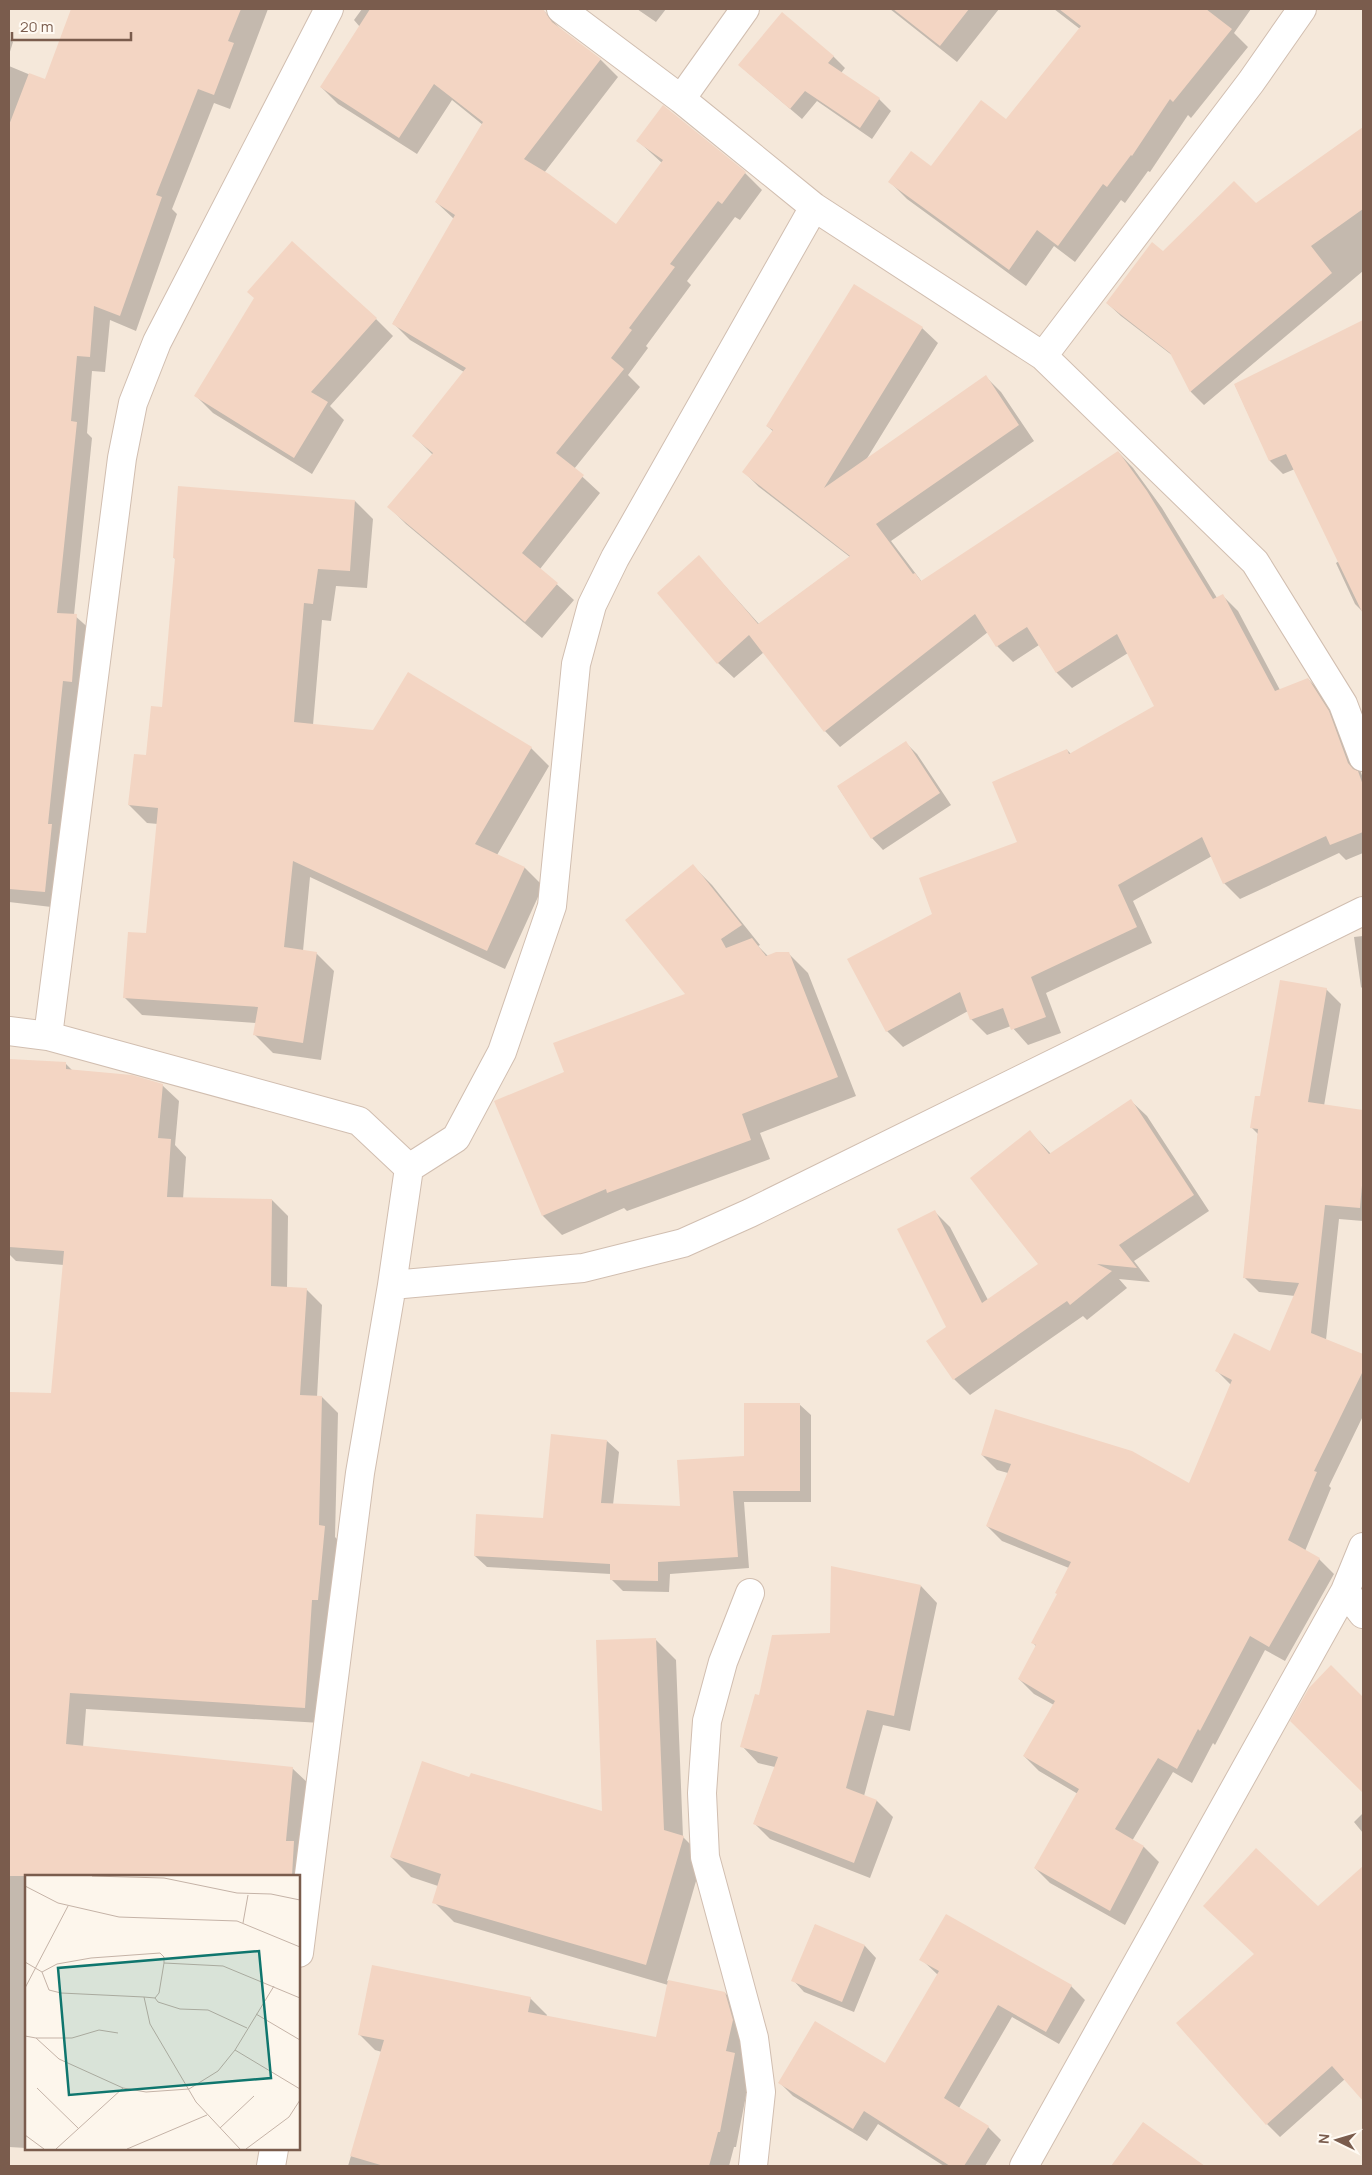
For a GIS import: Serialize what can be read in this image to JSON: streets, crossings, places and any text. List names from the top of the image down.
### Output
{
  "scale_bar": "20 m",
  "north": "left"
}
